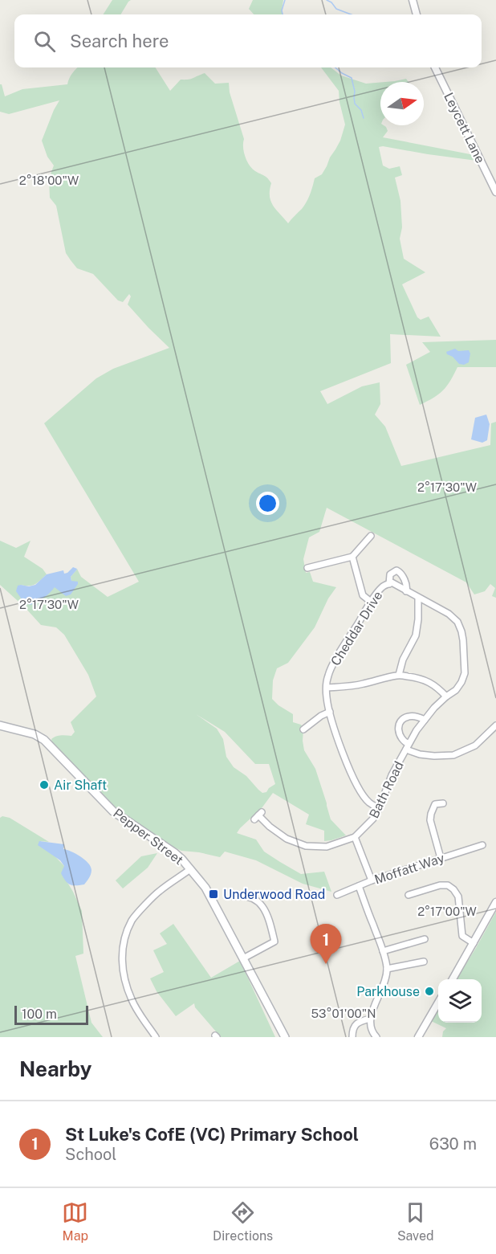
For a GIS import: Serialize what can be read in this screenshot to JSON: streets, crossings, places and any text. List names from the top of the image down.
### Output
{
  "streets": {
    "main road": ["Pepper Street"],
    "street": [
      "Leycett Lane",
      "Cheddar Drive",
      "Bath Road",
      "Moffatt Way"
    ]
  },
  "crossings": [
    ["Cheddar Drive", "Bath Road"]
  ],
  "places": {
    "other": ["Air Shaft", "Parkhouse"],
    "transit": ["Underwood Road"]
  },
  "scale_bar": "100 m",
  "north": "right",
  "page": {
    "search": "Search here",
    "pins": "1",
    "scale": "100 m",
    "heading": "Nearby",
    "list": [
      {
        "mark": "1",
        "name": "St Luke's CofE (VC) Primary School",
        "note": "School",
        "value": "630 m"
      }
    ],
    "nav": ["Map", "Directions", "Saved"]
  },
  "coordinates": [
    "2°18'00\"W",
    "2°17'30\"W",
    "2°17'00\"W",
    "53°01'00\"N"
  ]
}
